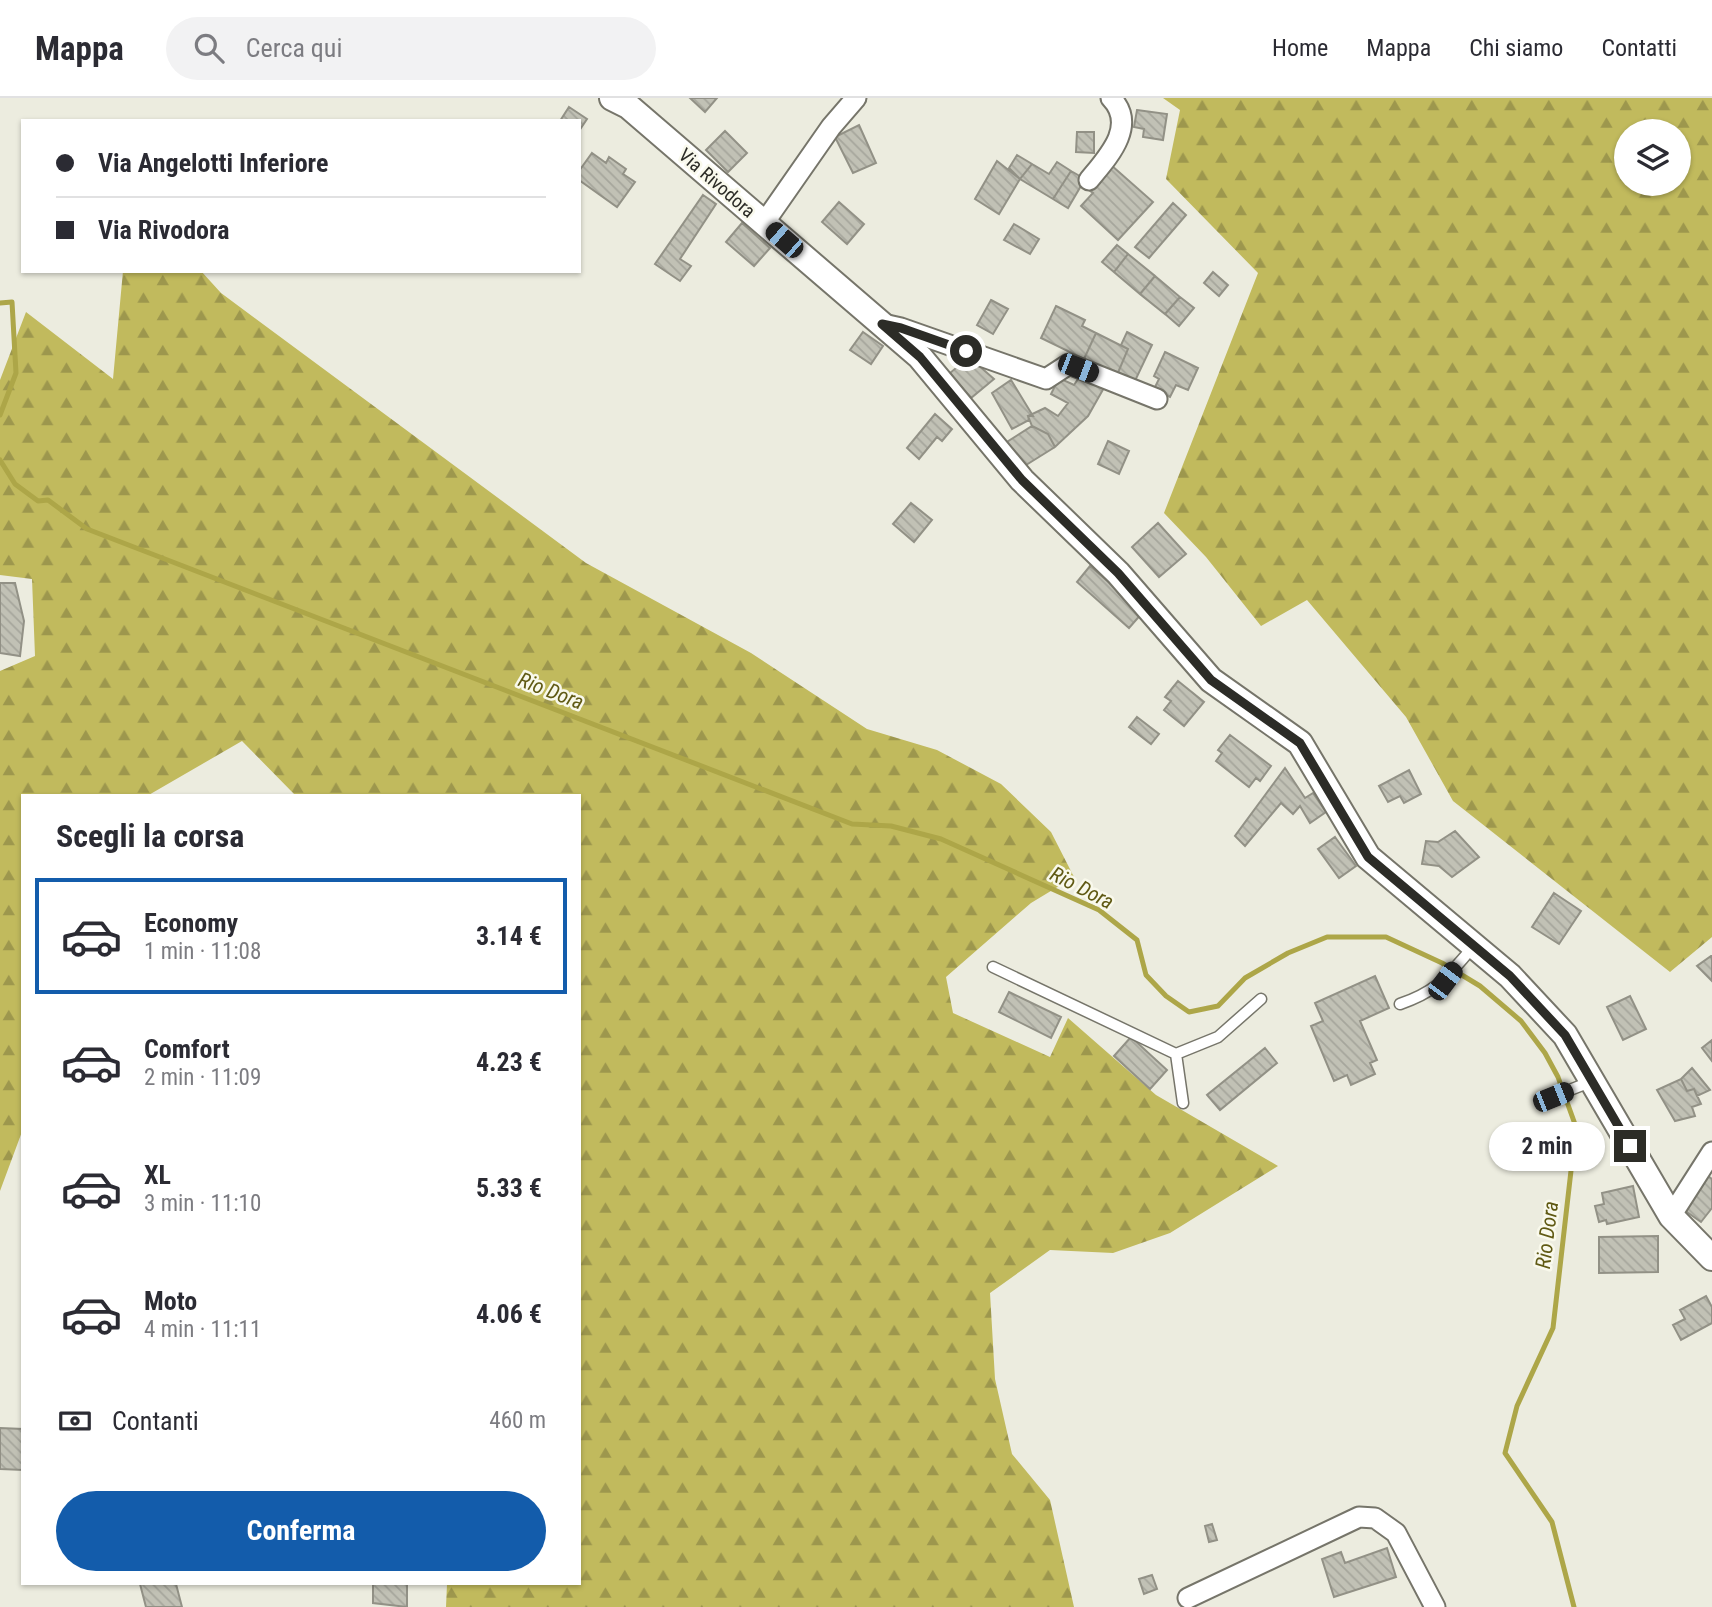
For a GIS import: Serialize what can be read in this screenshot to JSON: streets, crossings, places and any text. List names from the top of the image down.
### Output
{
  "streets": {
    "street": ["Via Rivodora"]
  },
  "water": ["Rio Dora"],
  "page": {
    "header": "Mappa",
    "search": "Cerca qui",
    "nav": [
      "Home",
      "Mappa",
      "Chi siamo",
      "Contatti"
    ],
    "banner": ["Via Angelotti Inferiore", "Via Rivodora"],
    "heading": "Scegli la corsa",
    "list": [
      {
        "name": "Economy",
        "note": "1 min · 11:08",
        "value": "3.14 €"
      },
      {
        "name": "Comfort",
        "note": "2 min · 11:09",
        "value": "4.23 €"
      },
      {
        "name": "XL",
        "note": "3 min · 11:10",
        "value": "5.33 €"
      },
      {
        "name": "Moto",
        "note": "4 min · 11:11",
        "value": "4.06 €"
      }
    ],
    "bubble": "2 min",
    "pay": ["Contanti", "460 m"],
    "buttons": "Conferma"
  }
}
